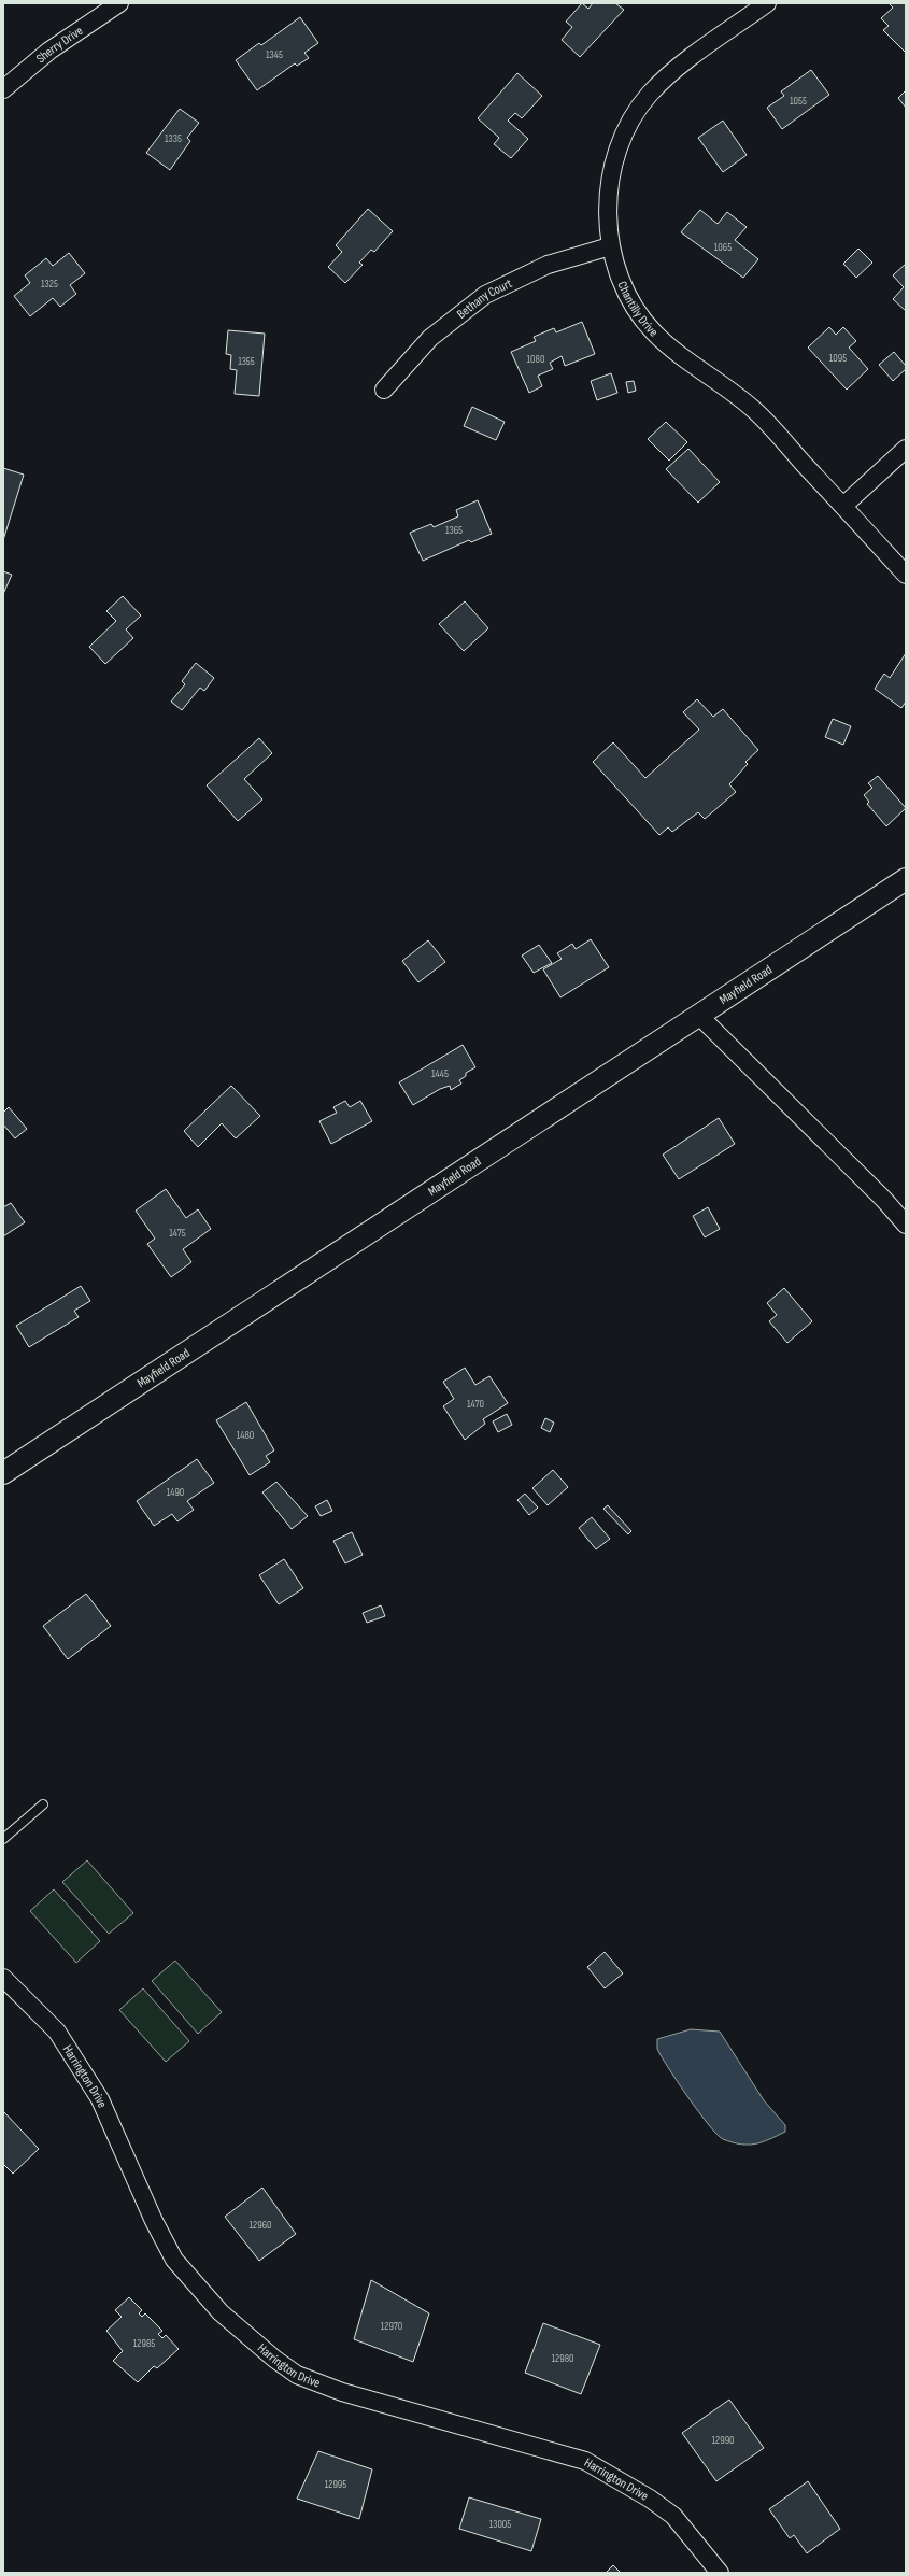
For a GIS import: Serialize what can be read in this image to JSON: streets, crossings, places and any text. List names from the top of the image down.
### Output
{
  "streets": {
    "street": [
      "Sherry Drive",
      "Bethany Court",
      "Chantilly Drive",
      "Mayfield Road",
      "Harrington Drive"
    ]
  },
  "crossings": [
    ["Bethany Court", "Chantilly Drive"]
  ],
  "house_numbers": [
    "1345",
    "1055",
    "1335",
    "1065",
    "1325",
    "1095",
    "1080",
    "1355",
    "1365",
    "1445",
    "1475",
    "1470",
    "1480",
    "1490",
    "12960",
    "12970",
    "12985",
    "12980",
    "12990",
    "12995",
    "13005"
  ]
}
